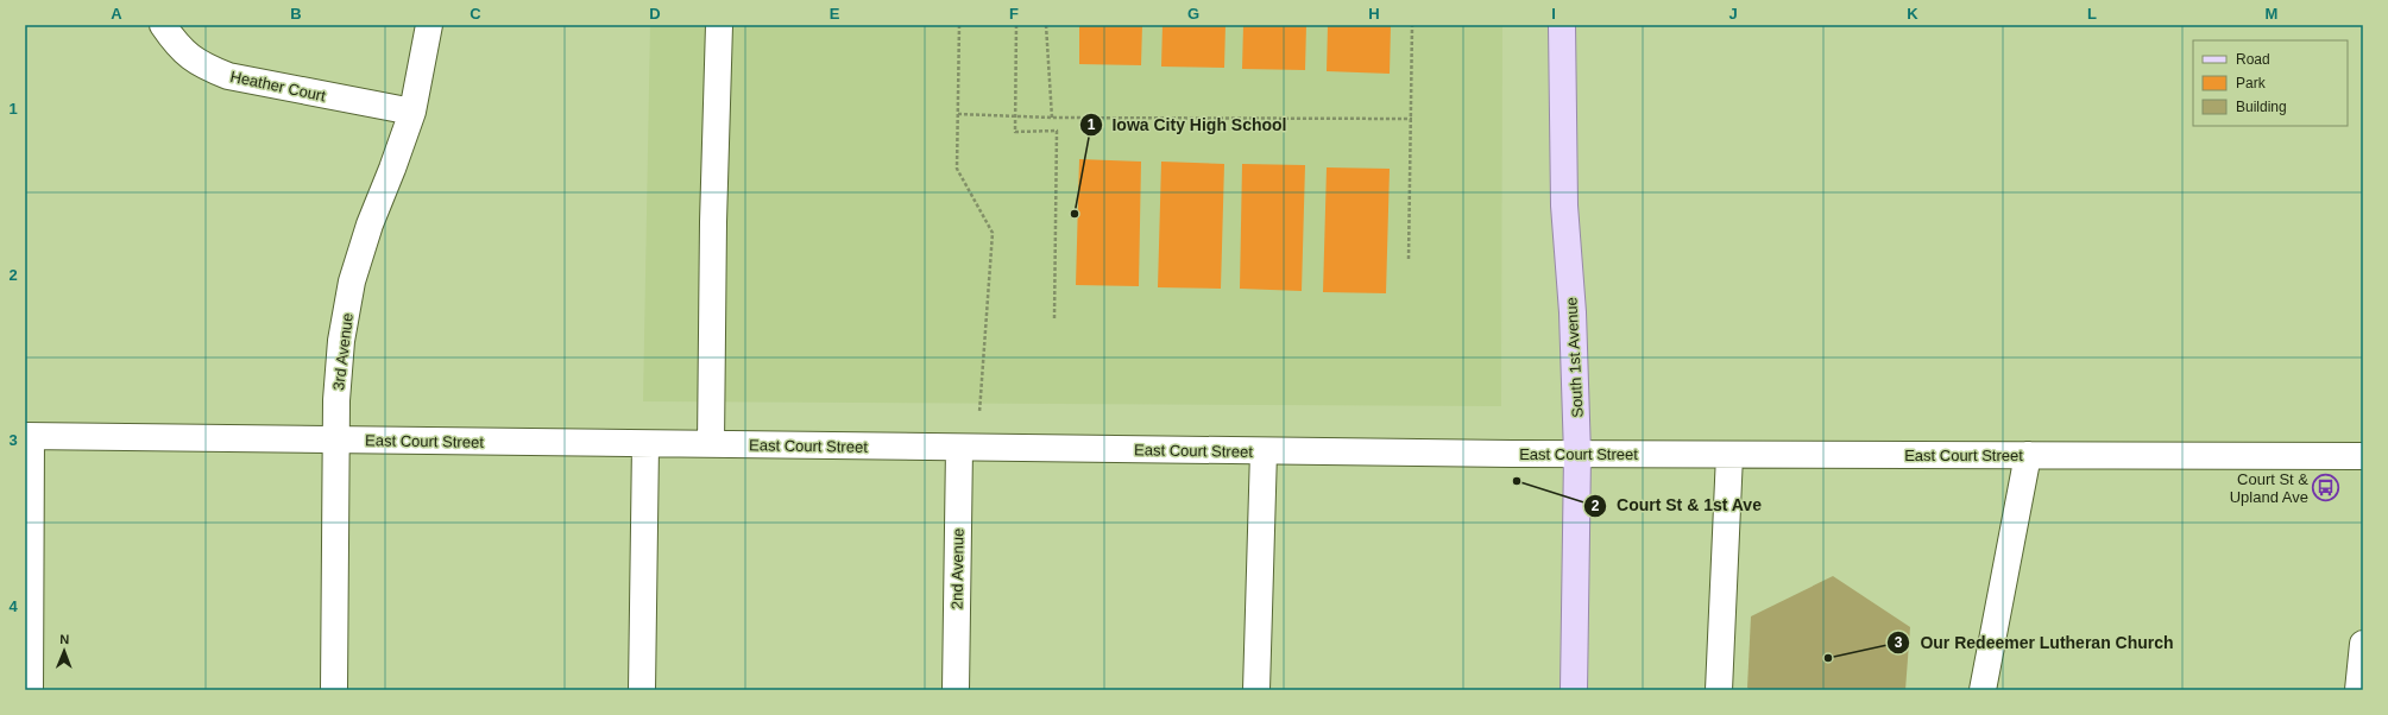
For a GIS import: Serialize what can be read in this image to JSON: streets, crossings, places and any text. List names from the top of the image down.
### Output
{
  "streets": {
    "main road": ["South 1st Avenue"],
    "street": [
      "Heather Court",
      "3rd Avenue",
      "East Court Street",
      "2nd Avenue"
    ]
  },
  "crossings": [
    ["Heather Court", "3rd Avenue"],
    ["3rd Avenue", "East Court Street"],
    ["South 1st Avenue", "East Court Street"],
    ["East Court Street", "2nd Avenue"]
  ],
  "places": {
    "other": ["Iowa City High School", "Court St & 1st Ave", "Our Redeemer Lutheran Church"],
    "bus stop": ["Court St & Upland Ave"]
  },
  "legend": ["Road", "Park", "Building"],
  "north": "top",
  "grid": {
    "columns": [
      "A",
      "B",
      "C",
      "D",
      "E",
      "F",
      "G",
      "H",
      "I",
      "J",
      "K",
      "L",
      "M"
    ],
    "rows": [
      "1",
      "2",
      "3",
      "4"
    ]
  }
}
